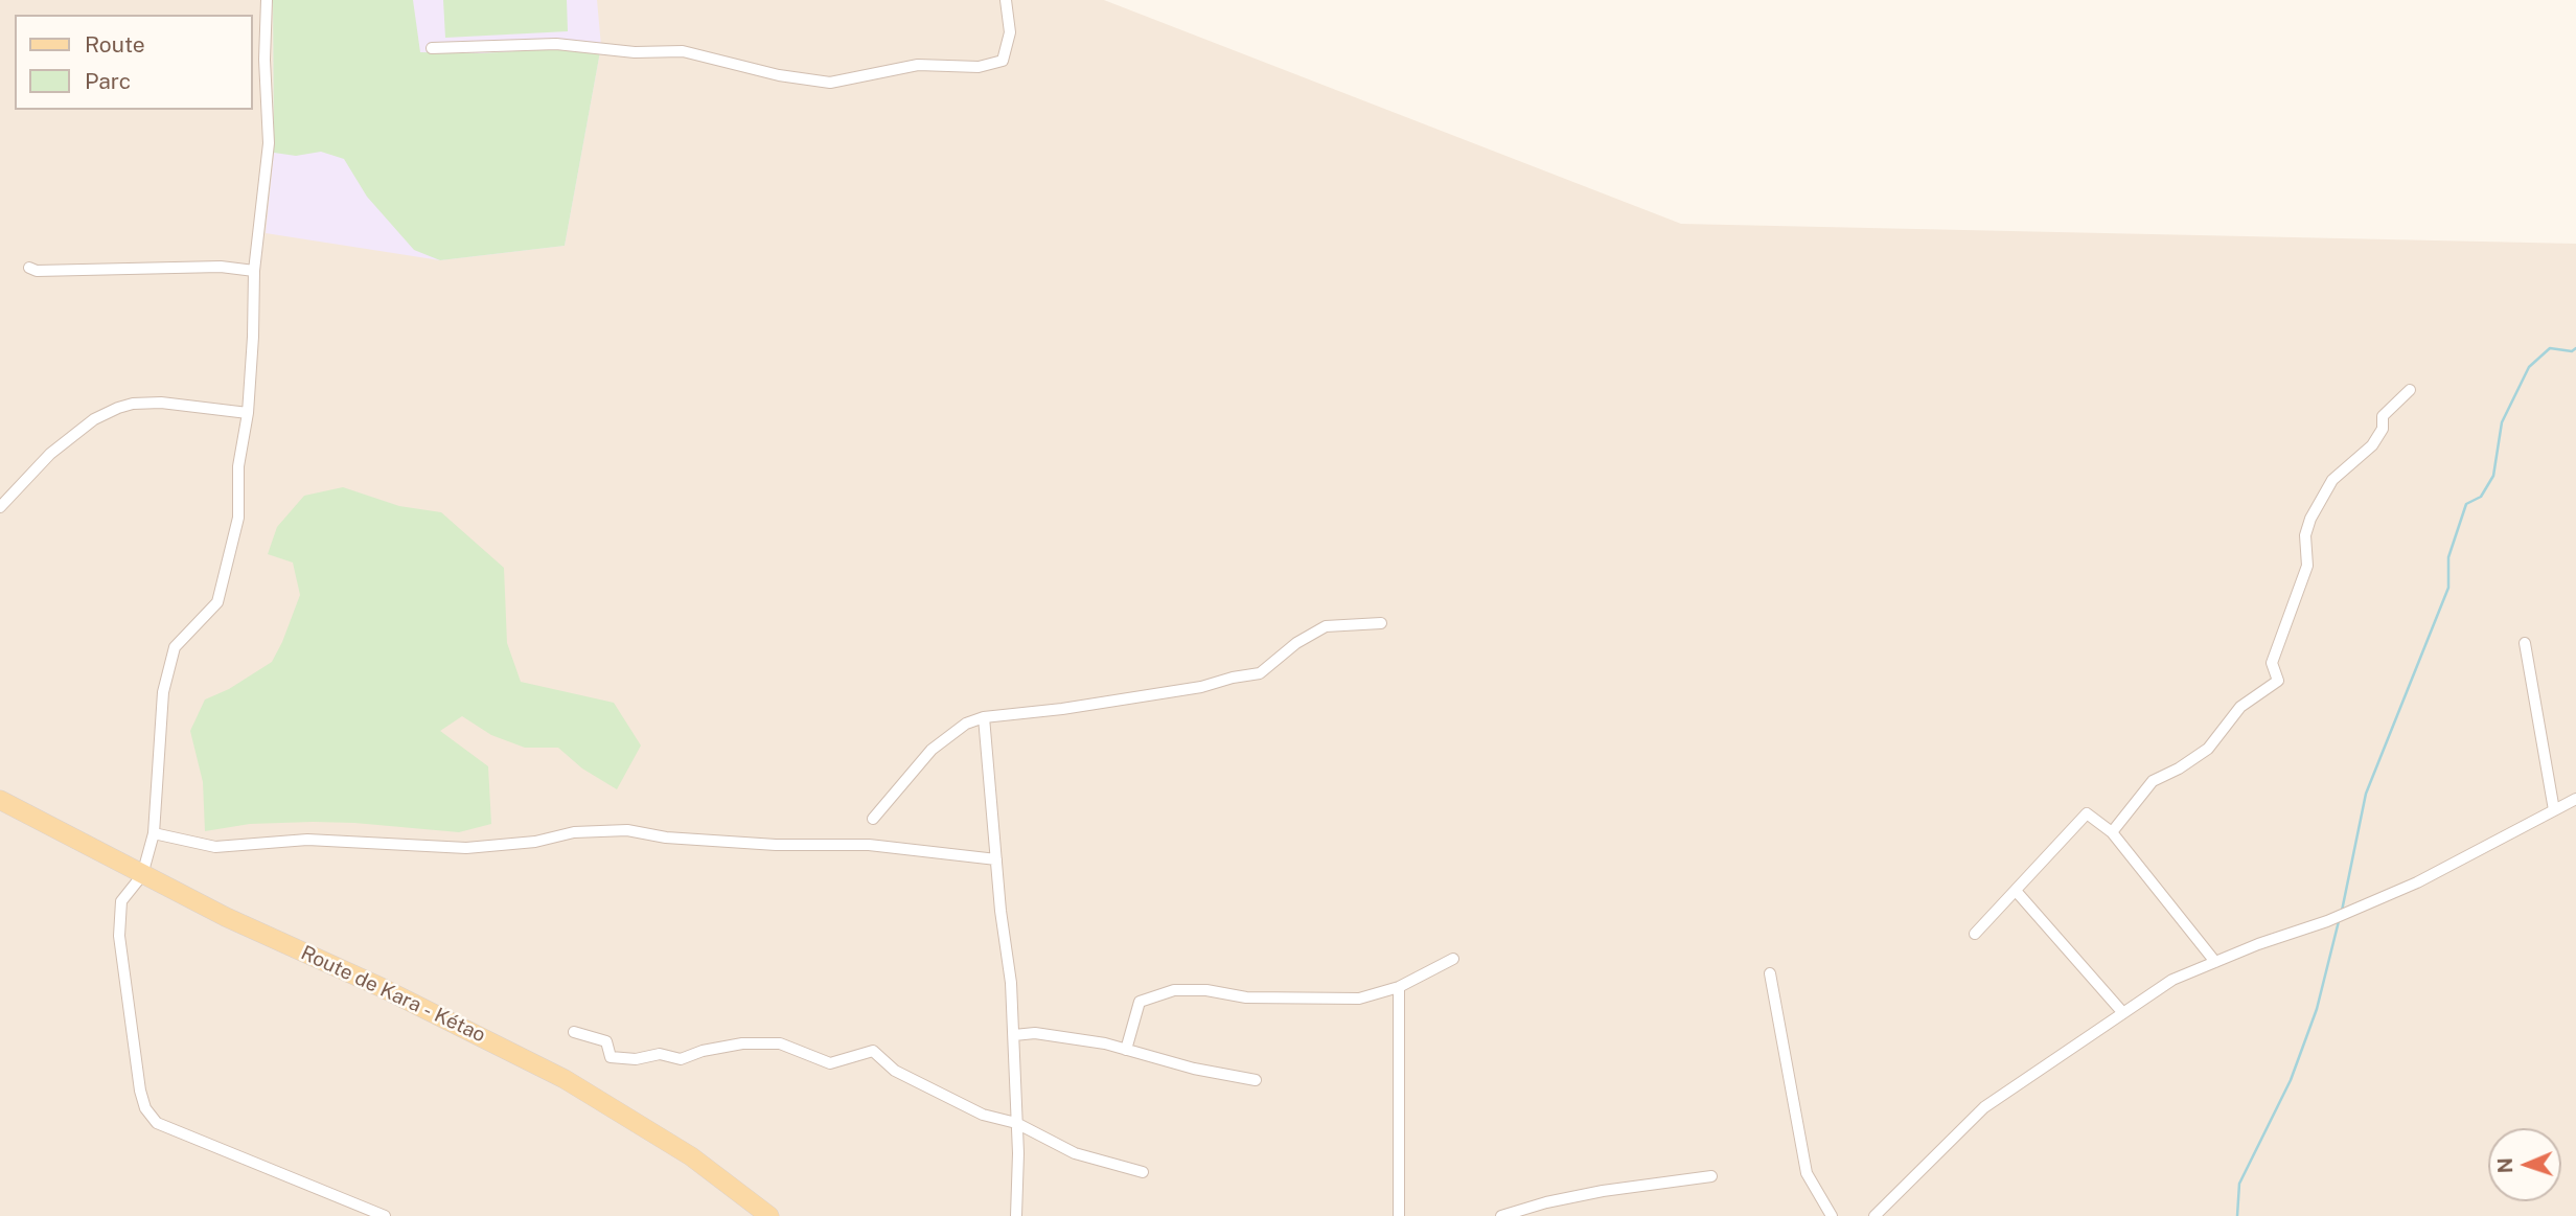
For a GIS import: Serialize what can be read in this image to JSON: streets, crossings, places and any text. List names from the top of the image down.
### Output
{
  "streets": {
    "main road": ["Route de Kara - Kétao"]
  },
  "legend": ["Route", "Parc"],
  "north": "left"
}
